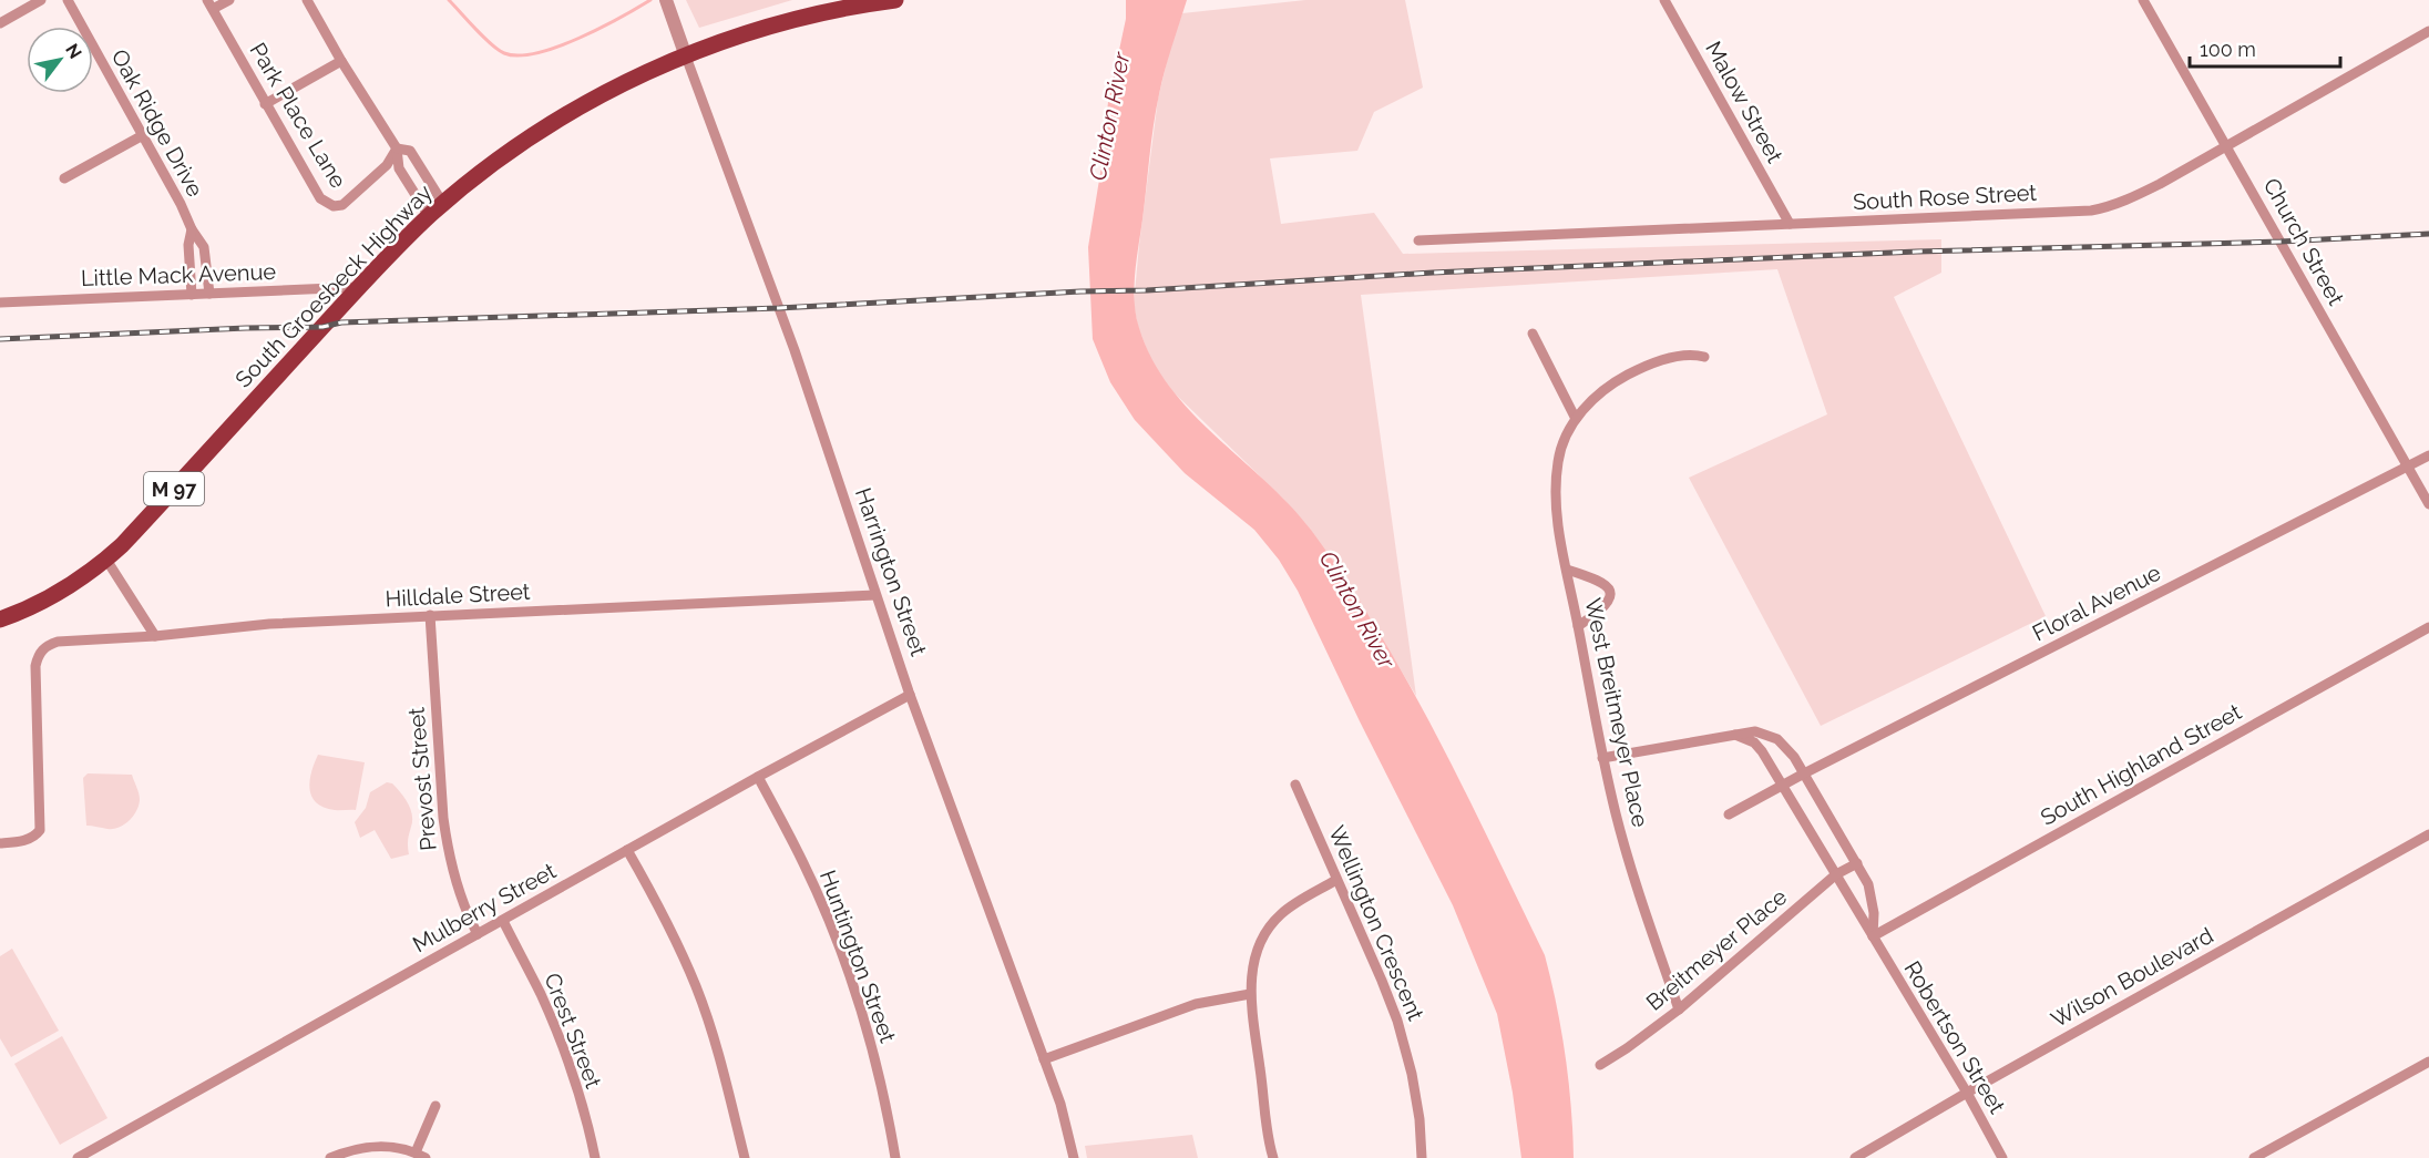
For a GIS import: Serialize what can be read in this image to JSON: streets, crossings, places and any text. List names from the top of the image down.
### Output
{
  "streets": {
    "main road": ["South Groesbeck Highway", "M 97"],
    "street": [
      "Malow Street",
      "Park Place Lane",
      "Oak Ridge Drive",
      "South Rose Street",
      "Church Street",
      "Little Mack Avenue",
      "Harrington Street",
      "Hilldale Street",
      "Floral Avenue",
      "West Breitmeyer Place",
      "South Highland Street",
      "Prevost Street",
      "Mulberry Street",
      "Wellington Crescent",
      "Breitmeyer Place",
      "Huntington Street",
      "Wilson Boulevard",
      "Crest Street",
      "Robertson Street"
    ]
  },
  "crossings": [
    ["Malow Street", "South Rose Street"],
    ["Oak Ridge Drive", "Little Mack Avenue"],
    ["South Rose Street", "Church Street"],
    ["Church Street", "Floral Avenue"],
    ["Little Mack Avenue", "South Groesbeck Highway"],
    ["South Groesbeck Highway", "Harrington Street"],
    ["Harrington Street", "Hilldale Street"],
    ["Harrington Street", "Mulberry Street"],
    ["Hilldale Street", "Prevost Street"],
    ["Floral Avenue", "Robertson Street"],
    ["West Breitmeyer Place", "Breitmeyer Place"],
    ["South Highland Street", "Robertson Street"],
    ["Prevost Street", "Mulberry Street"],
    ["Mulberry Street", "Huntington Street"],
    ["Mulberry Street", "Crest Street"],
    ["Breitmeyer Place", "Robertson Street"],
    ["Wilson Boulevard", "Robertson Street"]
  ],
  "water": ["Clinton River"],
  "scale_bar": "100 m",
  "north": "top right"
}
